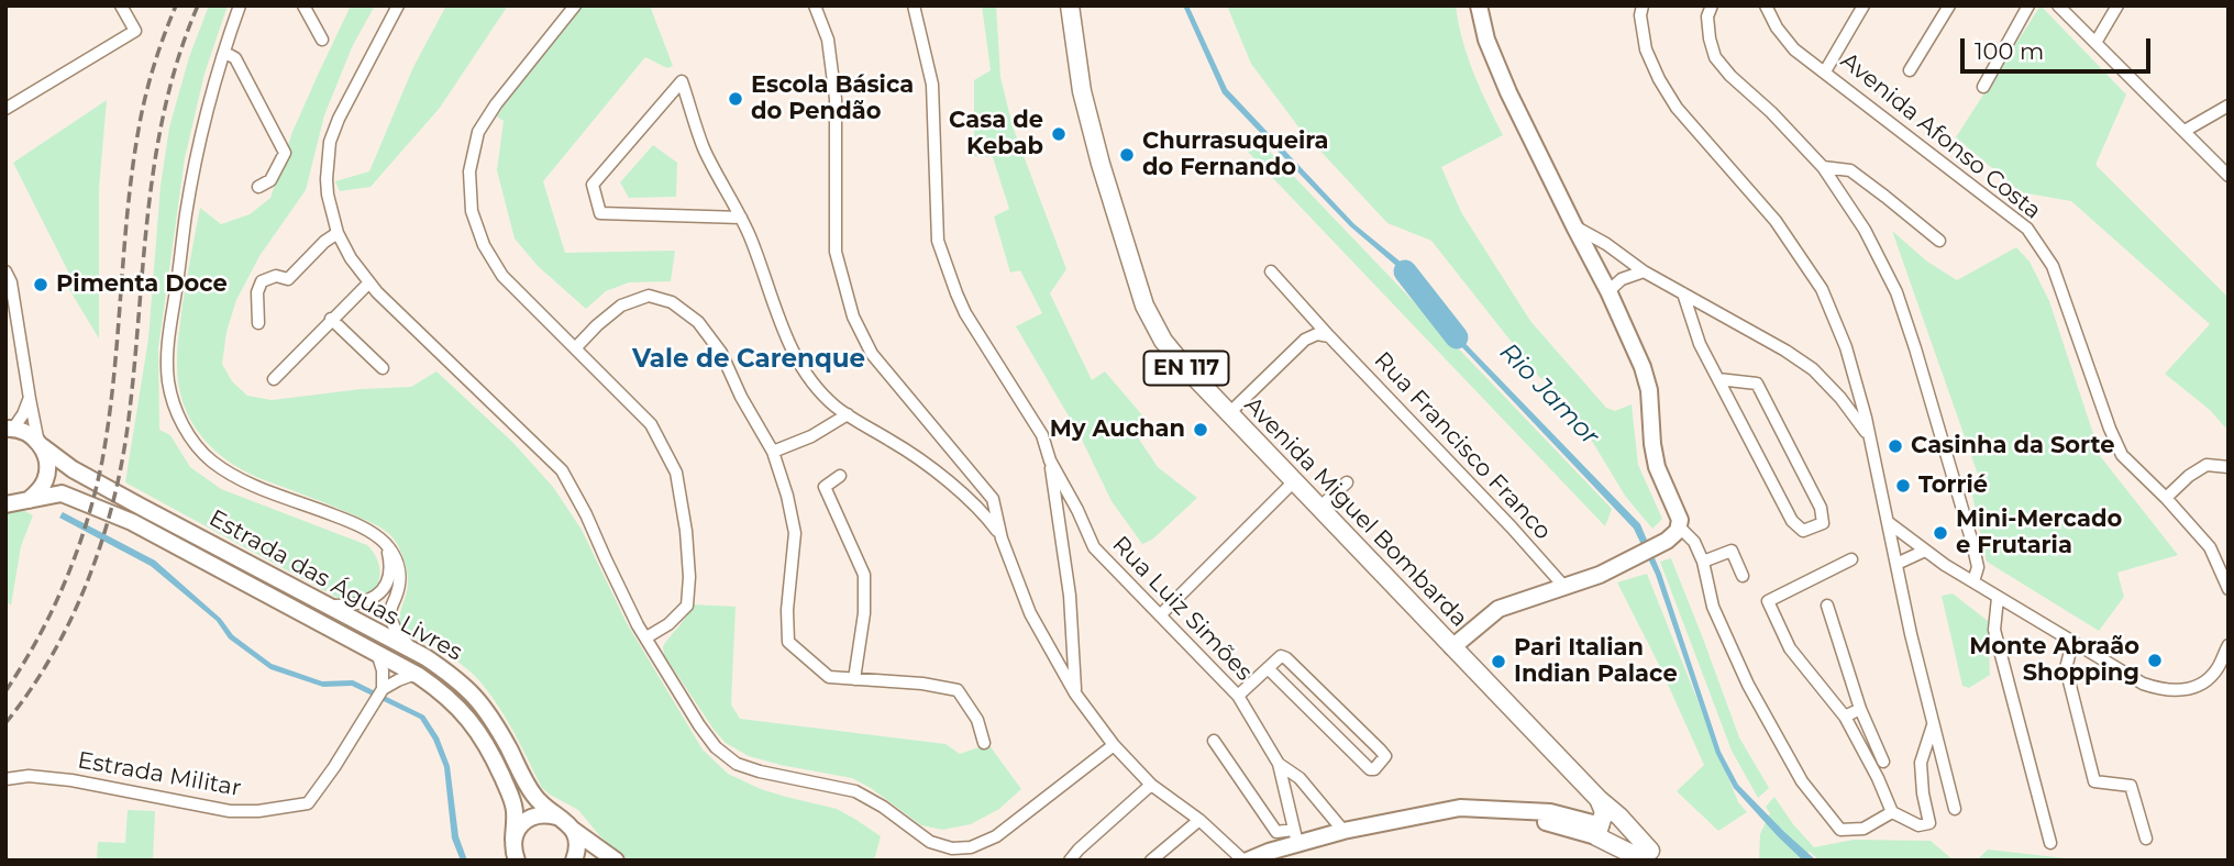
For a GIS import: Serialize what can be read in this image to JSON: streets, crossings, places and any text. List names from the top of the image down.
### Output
{
  "streets": {
    "main road": ["EN 117", "Avenida Miguel Bombarda"],
    "street": [
      "Avenida Afonso Costa",
      "Rua Francisco Franco",
      "Estrada das Águas Livres",
      "Rua Luiz Simões",
      "Estrada Militar"
    ]
  },
  "districts": ["Vale de Carenque"],
  "water": ["Rio Jamor"],
  "places": [
    "Escola Básica do Pendão",
    "Casa de Kebab",
    "Churrasuqueira do Fernando",
    "Pimenta Doce",
    "My Auchan",
    "Casinha da Sorte",
    "Torrié",
    "Mini-Mercado e Frutaria",
    "Monte Abraão Shopping",
    "Pari Italian Indian Palace"
  ],
  "scale_bar": "100 m"
}
